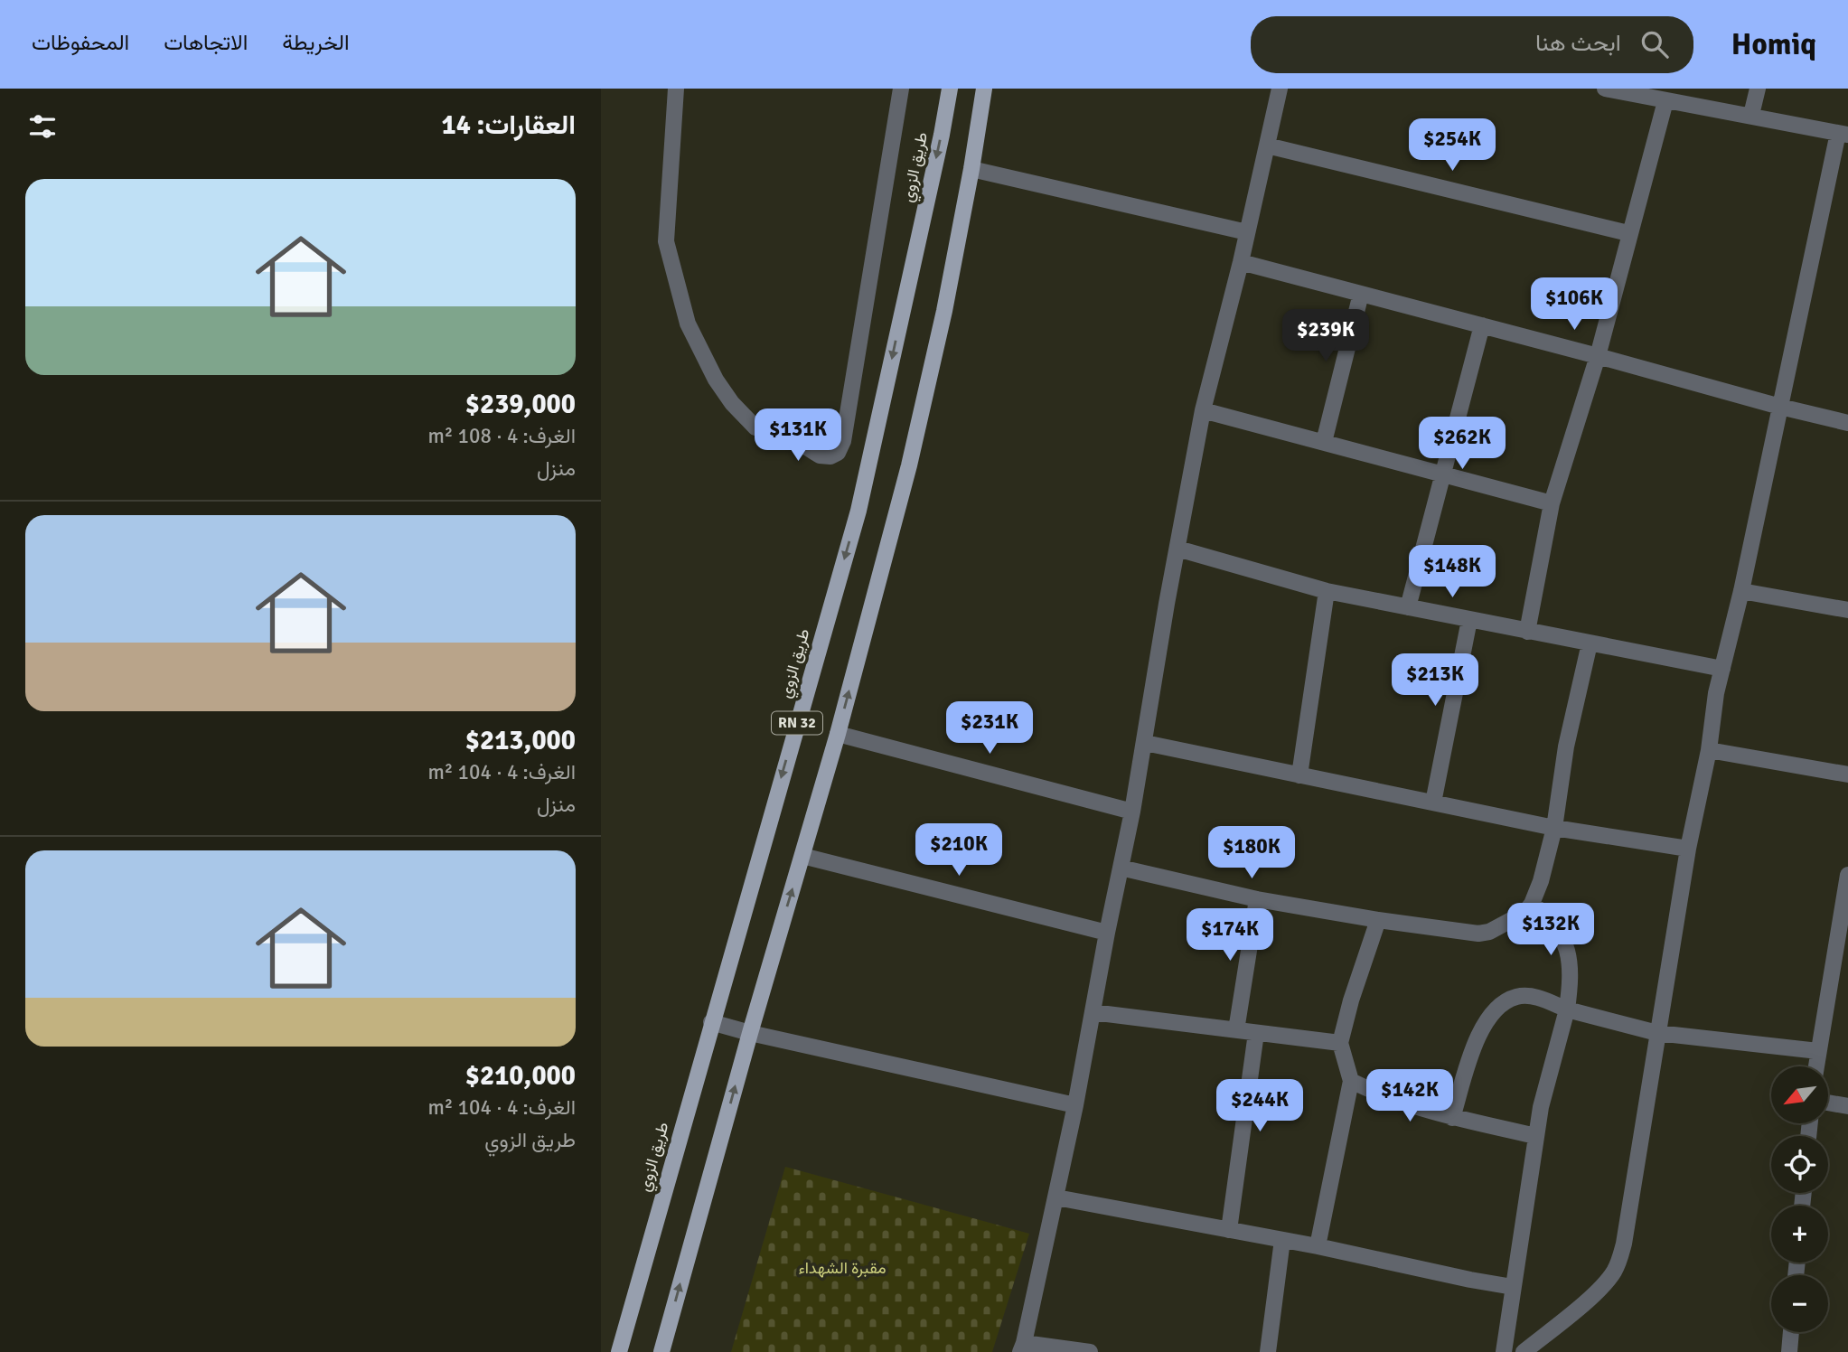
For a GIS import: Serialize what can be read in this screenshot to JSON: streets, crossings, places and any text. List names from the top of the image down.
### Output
{
  "streets": {
    "main road": ["طريق الزوي", "RN 32"]
  },
  "parks": ["مقبرة الشهداء"],
  "north": "bottom left",
  "page": {
    "header": "Homiq",
    "search": "ابحث هنا",
    "nav": ["الخريطة", "الاتجاهات", "المحفوظات"],
    "heading": "العقارات: 14",
    "price": [
      "$254K",
      "$106K",
      "$239K",
      "$131K",
      "$262K",
      "$148K",
      "$213K",
      "$231K",
      "$210K",
      "$180K",
      "$132K",
      "$174K",
      "$142K",
      "$244K"
    ],
    "list": [
      {
        "name": "$239,000",
        "note": "الغرف: 4 · 108 m² · منزل"
      },
      {
        "name": "$213,000",
        "note": "الغرف: 4 · 104 m² · منزل"
      },
      {
        "name": "$210,000",
        "note": "الغرف: 4 · 104 m² · طريق الزوي"
      }
    ],
    "map_buttons": ["+", "−"]
  }
}
